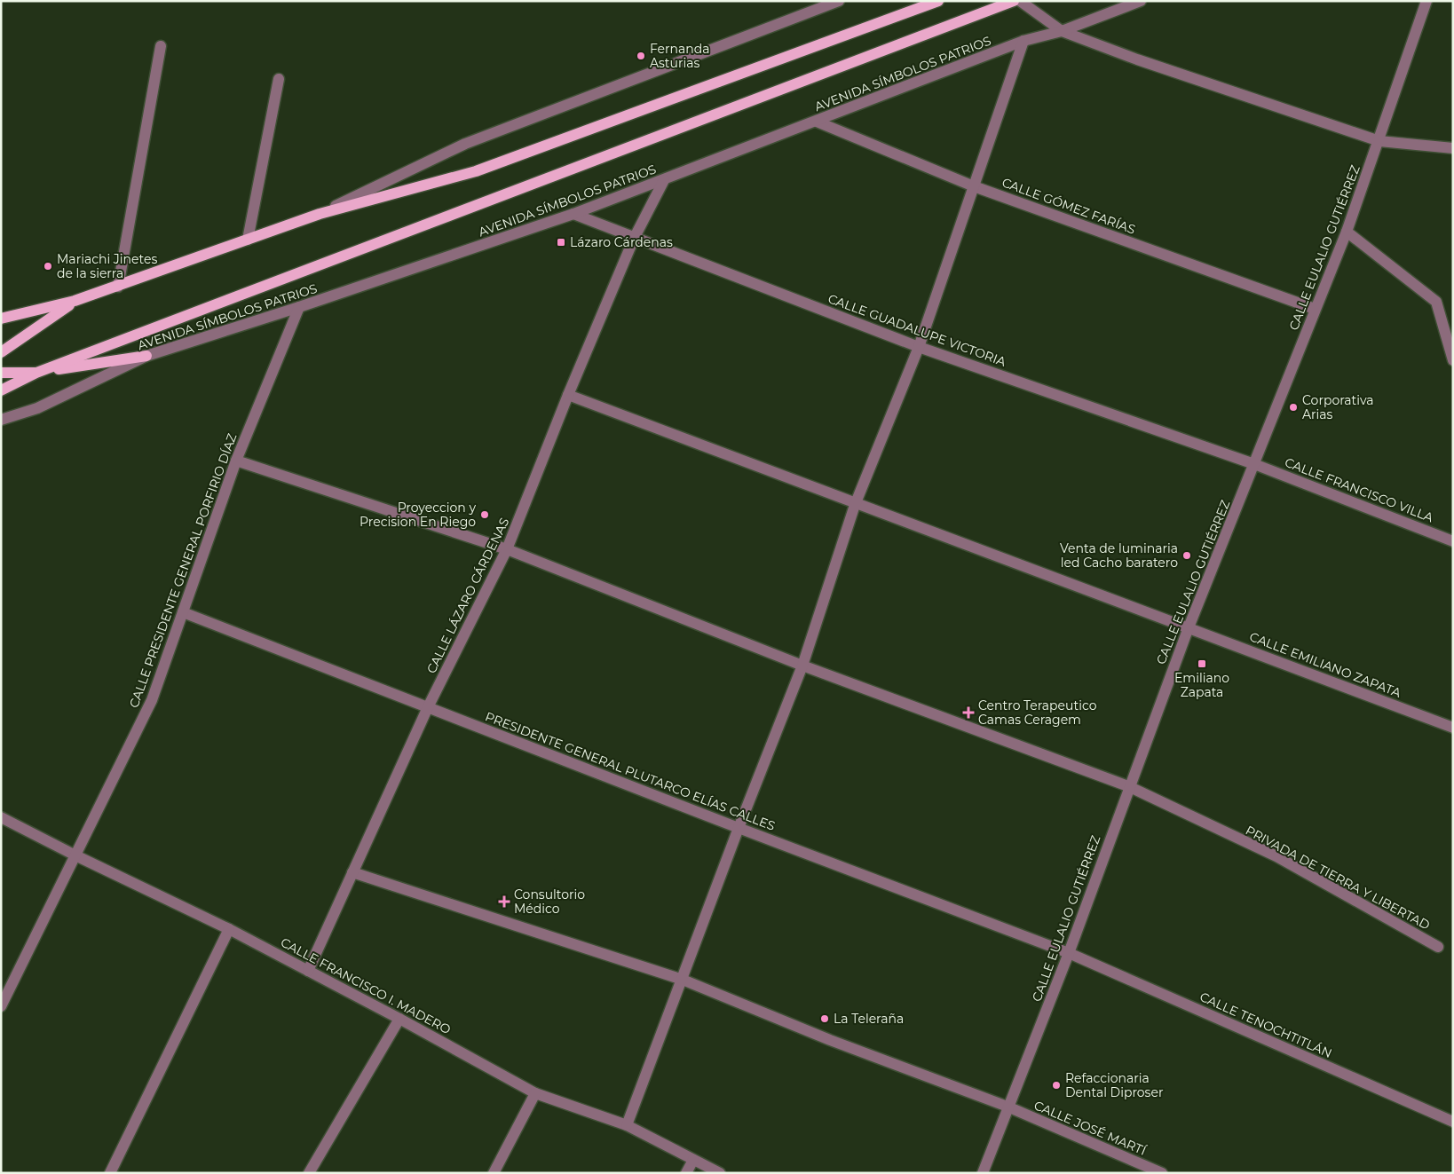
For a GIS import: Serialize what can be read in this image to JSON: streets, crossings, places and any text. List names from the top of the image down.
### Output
{
  "streets": {
    "main road": ["AVENIDA SÍMBOLOS PATRIOS"],
    "street": [
      "CALLE GÓMEZ FARÍAS",
      "CALLE EULALIO GUTIÉRREZ",
      "CALLE GUADALUPE VICTORIA",
      "CALLE FRANCISCO VILLA",
      "CALLE PRESIDENTE GENERAL PORFIRIO DÍAZ",
      "CALLE LÁZARO CÁRDENAS",
      "CALLE EMILIANO ZAPATA",
      "PRESIDENTE GENERAL PLUTARCO ELÍAS CALLES",
      "PRIVADA DE TIERRA Y LIBERTAD",
      "CALLE FRANCISCO I. MADERO",
      "CALLE TENOCHTITLÁN",
      "CALLE JOSÉ MARTÍ"
    ]
  },
  "crossings": [
    ["AVENIDA SÍMBOLOS PATRIOS", "CALLE GÓMEZ FARÍAS"],
    ["AVENIDA SÍMBOLOS PATRIOS", "CALLE GUADALUPE VICTORIA"],
    ["AVENIDA SÍMBOLOS PATRIOS", "CALLE PRESIDENTE GENERAL PORFIRIO DÍAZ"],
    ["AVENIDA SÍMBOLOS PATRIOS", "CALLE LÁZARO CÁRDENAS"],
    ["CALLE GÓMEZ FARÍAS", "CALLE EULALIO GUTIÉRREZ"],
    ["CALLE EULALIO GUTIÉRREZ", "CALLE GUADALUPE VICTORIA"],
    ["CALLE EULALIO GUTIÉRREZ", "CALLE FRANCISCO VILLA"],
    ["CALLE EULALIO GUTIÉRREZ", "CALLE EMILIANO ZAPATA"],
    ["CALLE EULALIO GUTIÉRREZ", "PRESIDENTE GENERAL PLUTARCO ELÍAS CALLES"],
    ["CALLE EULALIO GUTIÉRREZ", "PRIVADA DE TIERRA Y LIBERTAD"],
    ["CALLE EULALIO GUTIÉRREZ", "CALLE TENOCHTITLÁN"],
    ["CALLE EULALIO GUTIÉRREZ", "CALLE JOSÉ MARTÍ"],
    ["CALLE GUADALUPE VICTORIA", "CALLE FRANCISCO VILLA"],
    ["CALLE GUADALUPE VICTORIA", "CALLE LÁZARO CÁRDENAS"],
    ["CALLE PRESIDENTE GENERAL PORFIRIO DÍAZ", "PRESIDENTE GENERAL PLUTARCO ELÍAS CALLES"],
    ["CALLE PRESIDENTE GENERAL PORFIRIO DÍAZ", "PRIVADA DE TIERRA Y LIBERTAD"],
    ["CALLE PRESIDENTE GENERAL PORFIRIO DÍAZ", "CALLE FRANCISCO I. MADERO"],
    ["CALLE LÁZARO CÁRDENAS", "CALLE EMILIANO ZAPATA"],
    ["CALLE LÁZARO CÁRDENAS", "PRESIDENTE GENERAL PLUTARCO ELÍAS CALLES"],
    ["CALLE LÁZARO CÁRDENAS", "PRIVADA DE TIERRA Y LIBERTAD"],
    ["CALLE LÁZARO CÁRDENAS", "CALLE FRANCISCO I. MADERO"],
    ["CALLE LÁZARO CÁRDENAS", "CALLE JOSÉ MARTÍ"],
    ["PRESIDENTE GENERAL PLUTARCO ELÍAS CALLES", "CALLE TENOCHTITLÁN"]
  ],
  "places": {
    "other": [
      "Fernanda Asturias",
      "Mariachi Jinetes de la sierra",
      "Corporativa Arias",
      "Proyeccion y Precision En Riego",
      "Venta de luminaria led Cacho baratero",
      "La Teleraña",
      "Refaccionaria Dental Diproser"
    ],
    "transit": ["Lázaro Cárdenas", "Emiliano Zapata"],
    "health": ["Centro Terapeutico Camas Ceragem", "Consultorio Médico"]
  }
}
